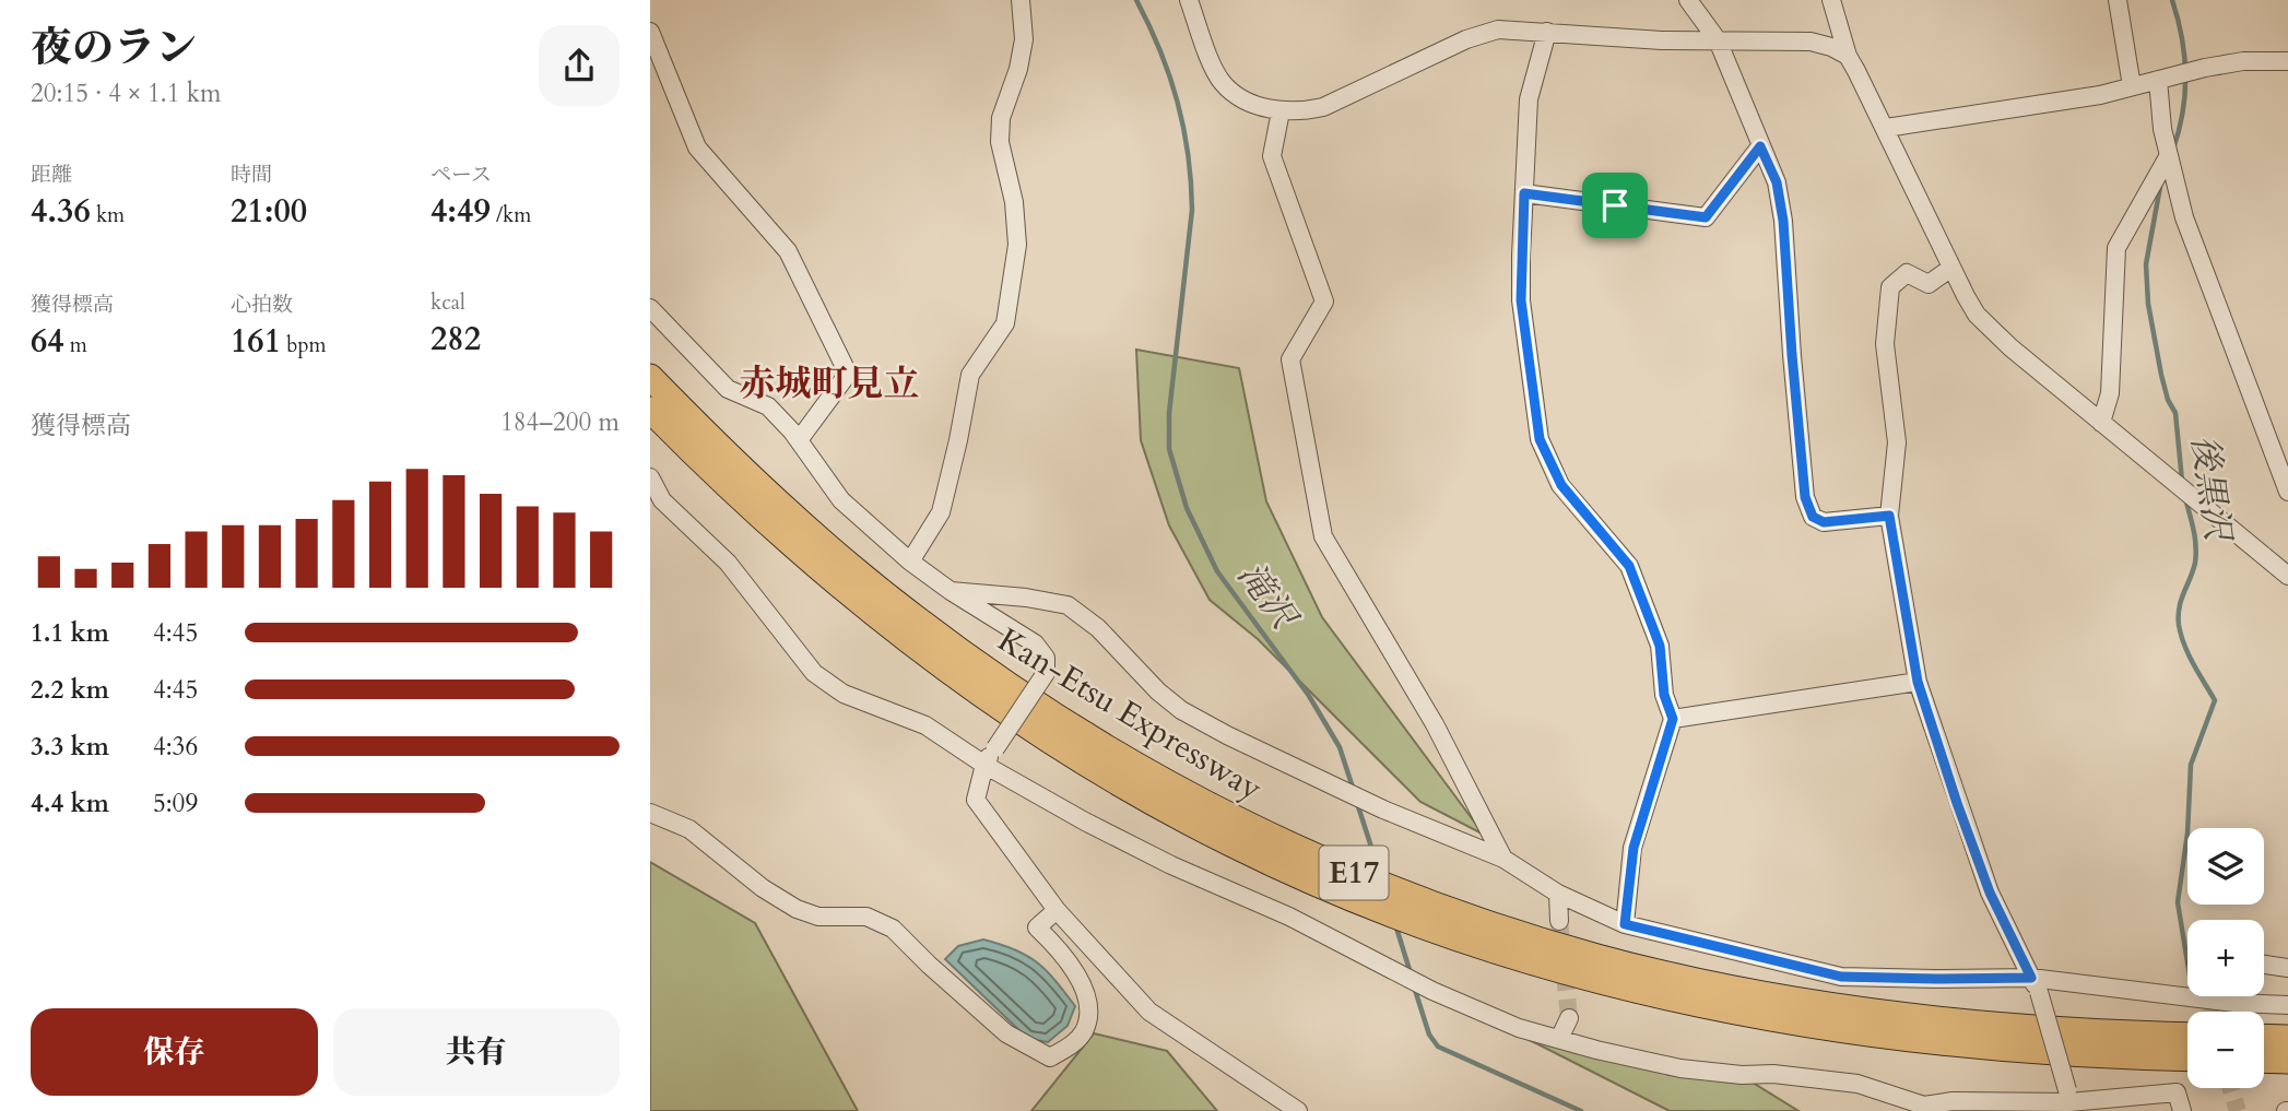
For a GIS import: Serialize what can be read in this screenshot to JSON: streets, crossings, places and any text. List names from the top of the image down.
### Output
{
  "streets": {
    "highway": ["Kan-Etsu Expressway", "E17"]
  },
  "districts": ["赤城町見立"],
  "water": ["後黒沢", "滝沢"],
  "page": {
    "heading": ["夜のラン", "20:15 · 4 × 1.1 km"],
    "stats": [
      ["距離", "4.36 km"],
      ["時間", "21:00"],
      ["ペース", "4:49 /km"],
      ["獲得標高", "64 m"],
      ["心拍数", "161 bpm"],
      ["kcal", "282"]
    ],
    "chart": ["獲得標高", "184–200 m"],
    "list": [
      {
        "name": "1.1 km",
        "note": "4:45"
      },
      {
        "name": "2.2 km",
        "note": "4:45"
      },
      {
        "name": "3.3 km",
        "note": "4:36"
      },
      {
        "name": "4.4 km",
        "note": "5:09"
      }
    ],
    "map_buttons": ["+", "−"],
    "buttons": ["保存", "共有"]
  }
}
